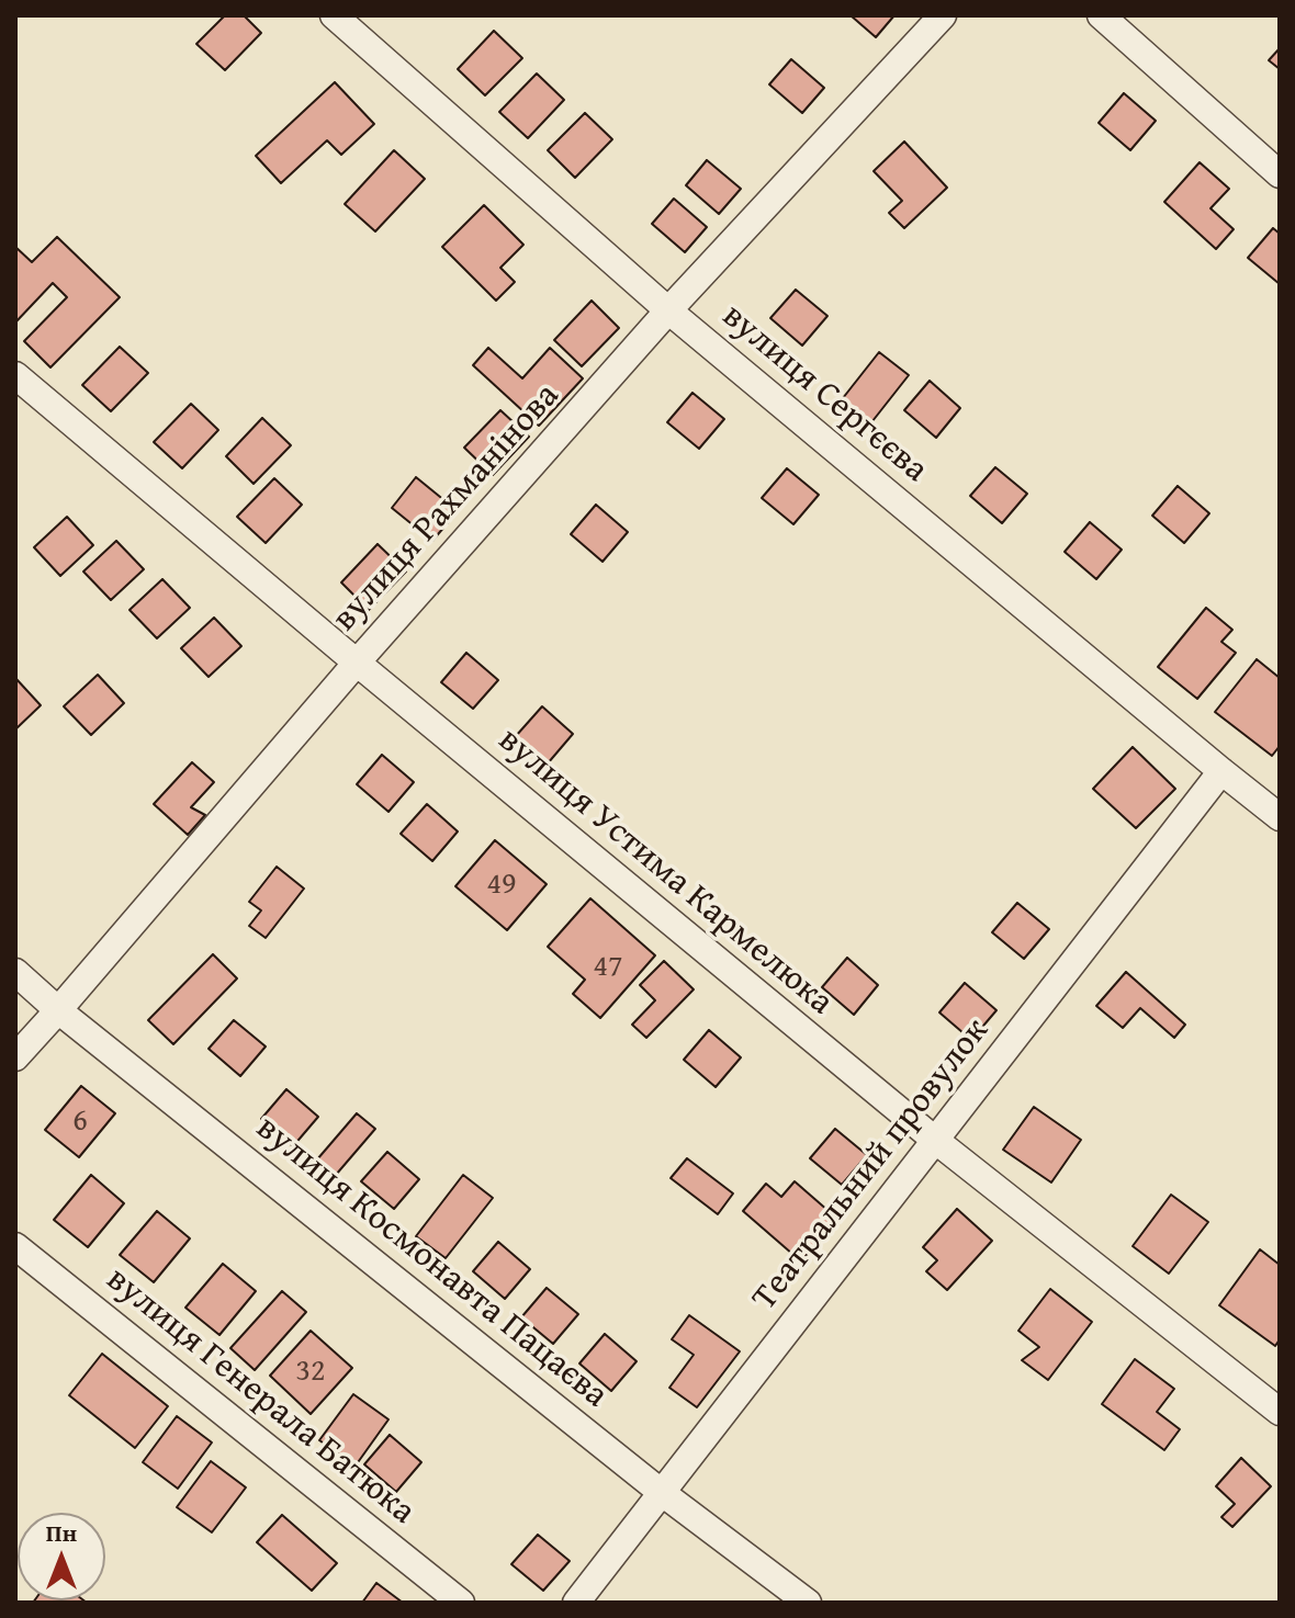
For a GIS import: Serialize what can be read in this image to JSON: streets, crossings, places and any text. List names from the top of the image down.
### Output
{
  "streets": {
    "street": [
      "вулиця Сергєєва",
      "вулиця Рахманінова",
      "вулиця Устима Кармелюка",
      "Театральний провулок",
      "вулиця Космонавта Пацаєва",
      "вулиця Генерала Батюка"
    ]
  },
  "crossings": [
    ["вулиця Сергєєва", "вулиця Рахманінова"],
    ["вулиця Сергєєва", "Театральний провулок"],
    ["вулиця Рахманінова", "вулиця Устима Кармелюка"],
    ["вулиця Рахманінова", "вулиця Космонавта Пацаєва"],
    ["вулиця Устима Кармелюка", "Театральний провулок"],
    ["Театральний провулок", "вулиця Космонавта Пацаєва"]
  ],
  "house_numbers": [
    "49",
    "47",
    "6",
    "32"
  ],
  "north": "top"
}
